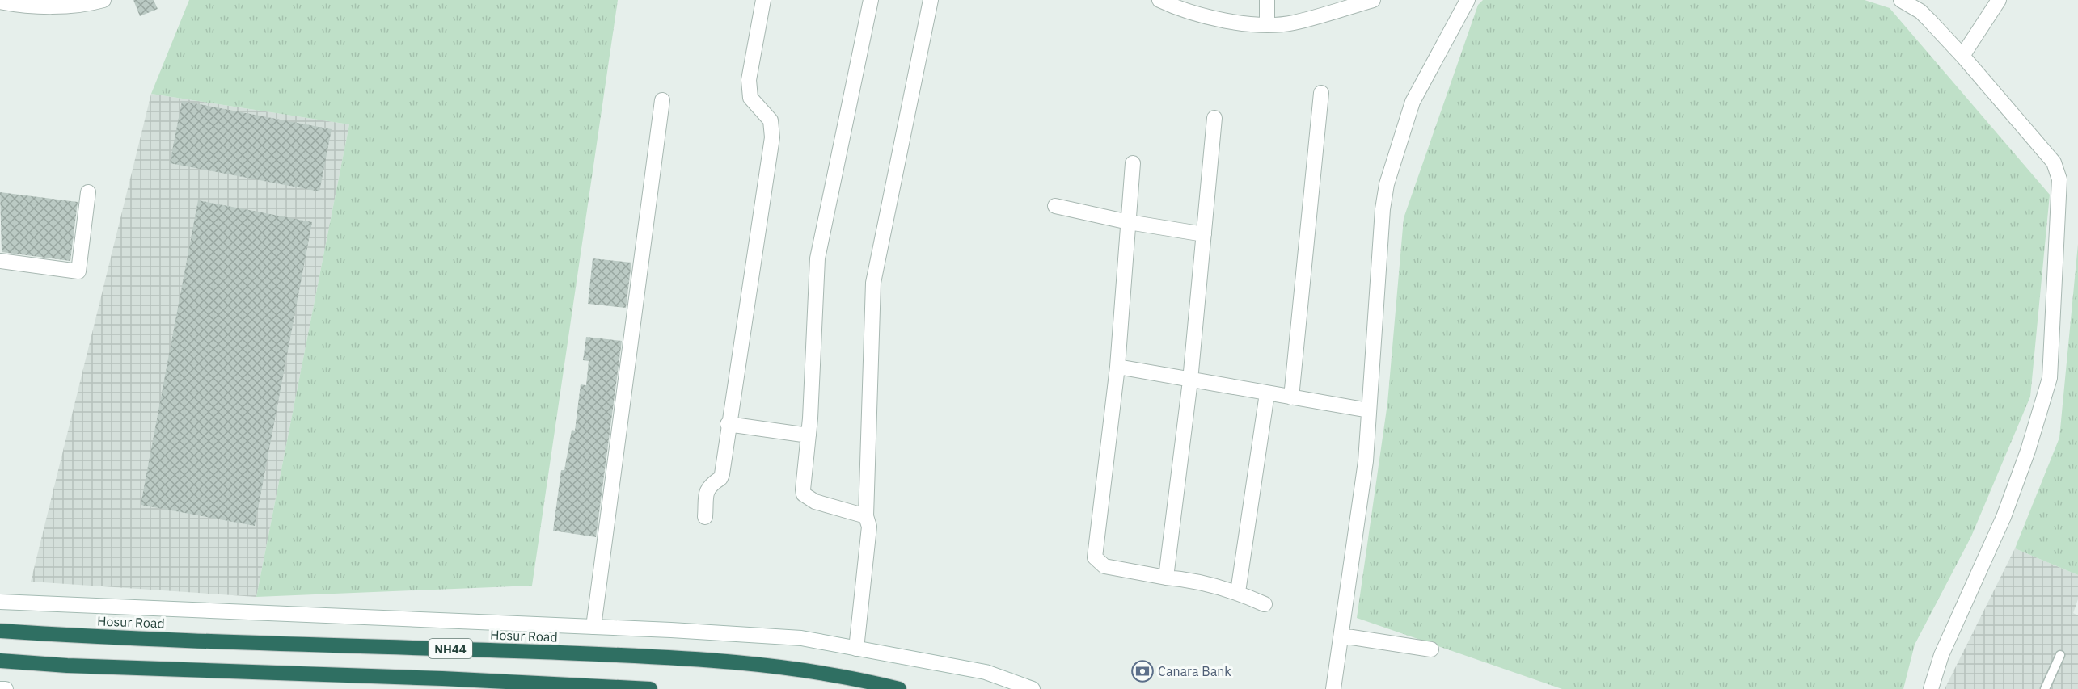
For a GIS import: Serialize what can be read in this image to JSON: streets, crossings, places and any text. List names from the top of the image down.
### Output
{
  "streets": {
    "highway": ["Hosur Road", "NH44"]
  },
  "places": {
    "bank": ["Canara Bank"]
  }
}
